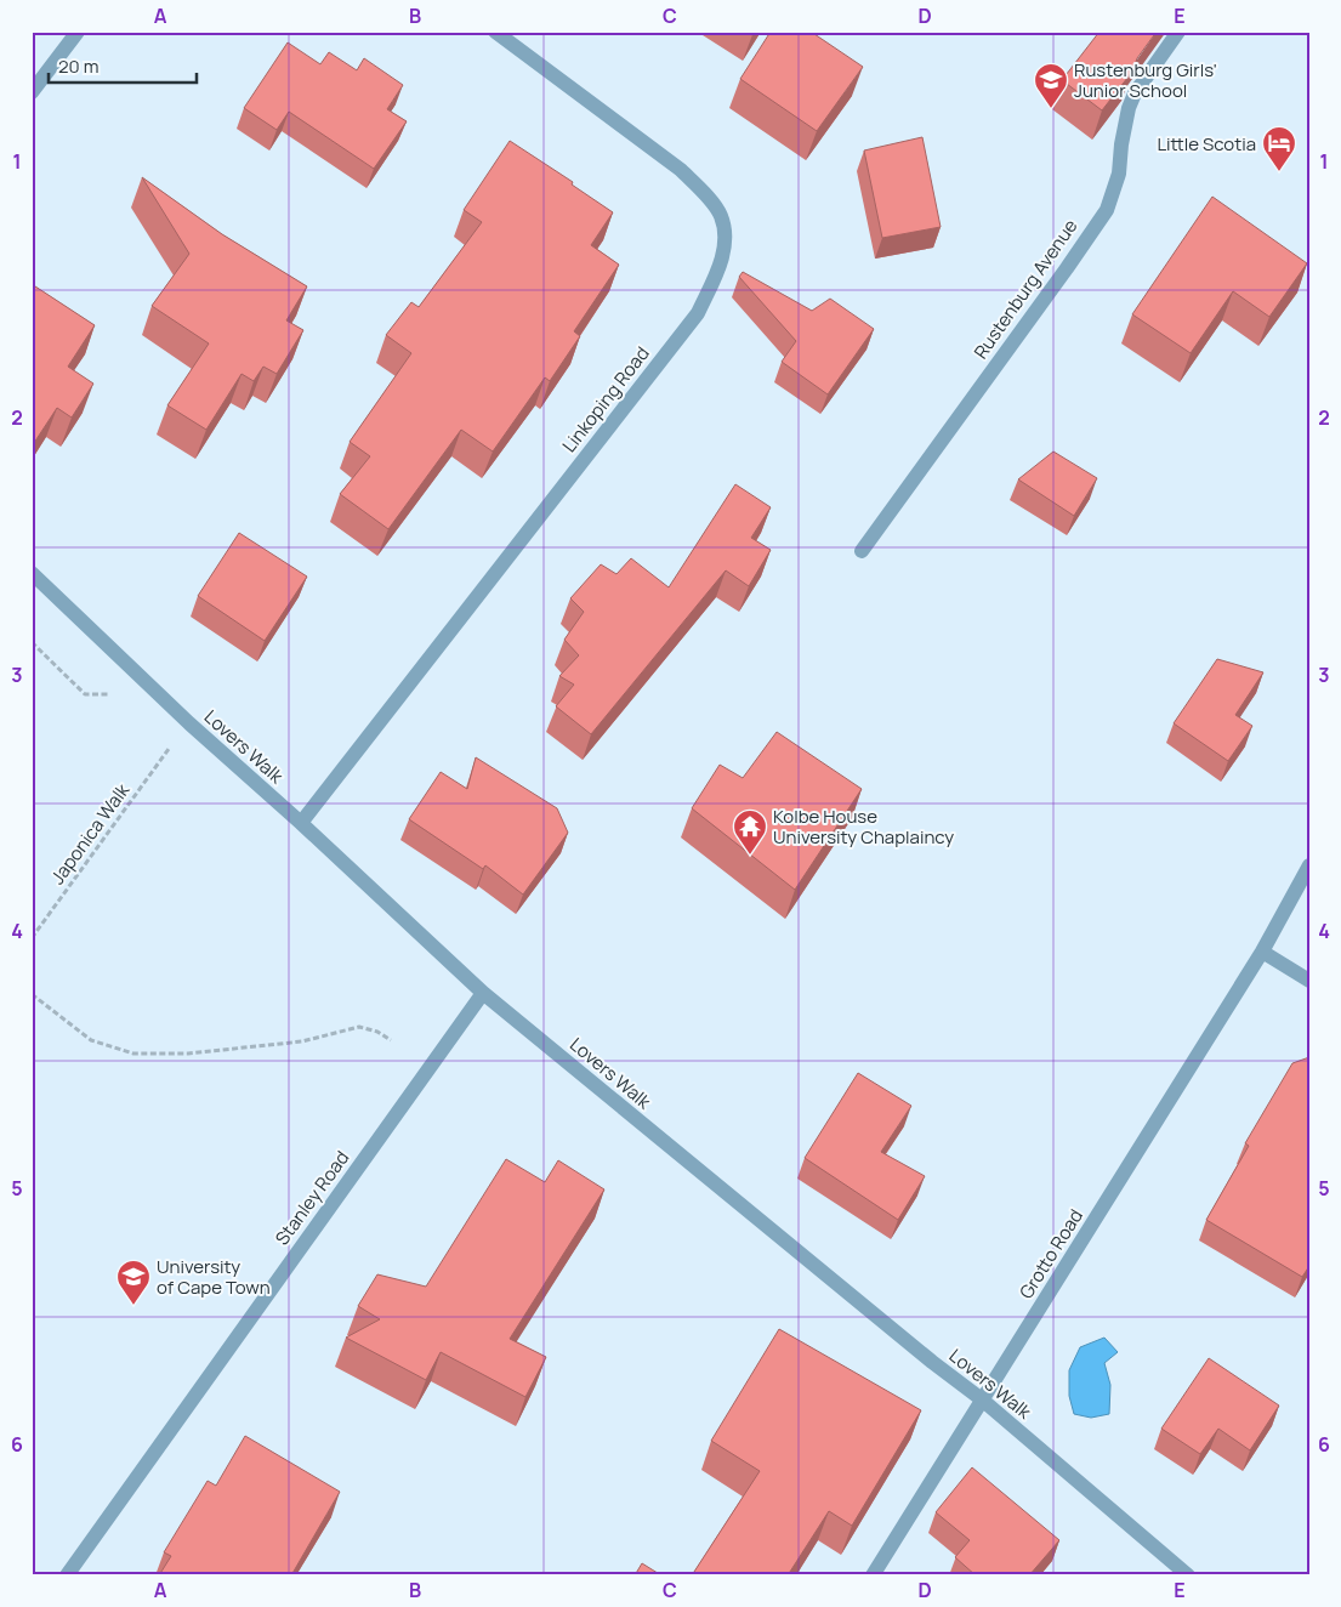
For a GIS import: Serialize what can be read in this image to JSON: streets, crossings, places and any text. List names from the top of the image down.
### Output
{
  "streets": {
    "street": [
      "Rustenburg Avenue",
      "Linkoping Road",
      "Lovers Walk",
      "Stanley Road",
      "Grotto Road"
    ],
    "path": ["Japonica Walk"]
  },
  "crossings": [
    ["Linkoping Road", "Lovers Walk"],
    ["Lovers Walk", "Stanley Road"],
    ["Lovers Walk", "Grotto Road"]
  ],
  "places": {
    "school or university": ["Rustenburg Girls' Junior School", "University of Cape Town"],
    "hotel": ["Little Scotia"],
    "temple": ["Kolbe House University Chaplaincy"]
  },
  "scale_bar": "20 m",
  "grid": {
    "columns": [
      "A",
      "B",
      "C",
      "D",
      "E"
    ],
    "rows": [
      "1",
      "2",
      "3",
      "4",
      "5",
      "6"
    ]
  }
}
